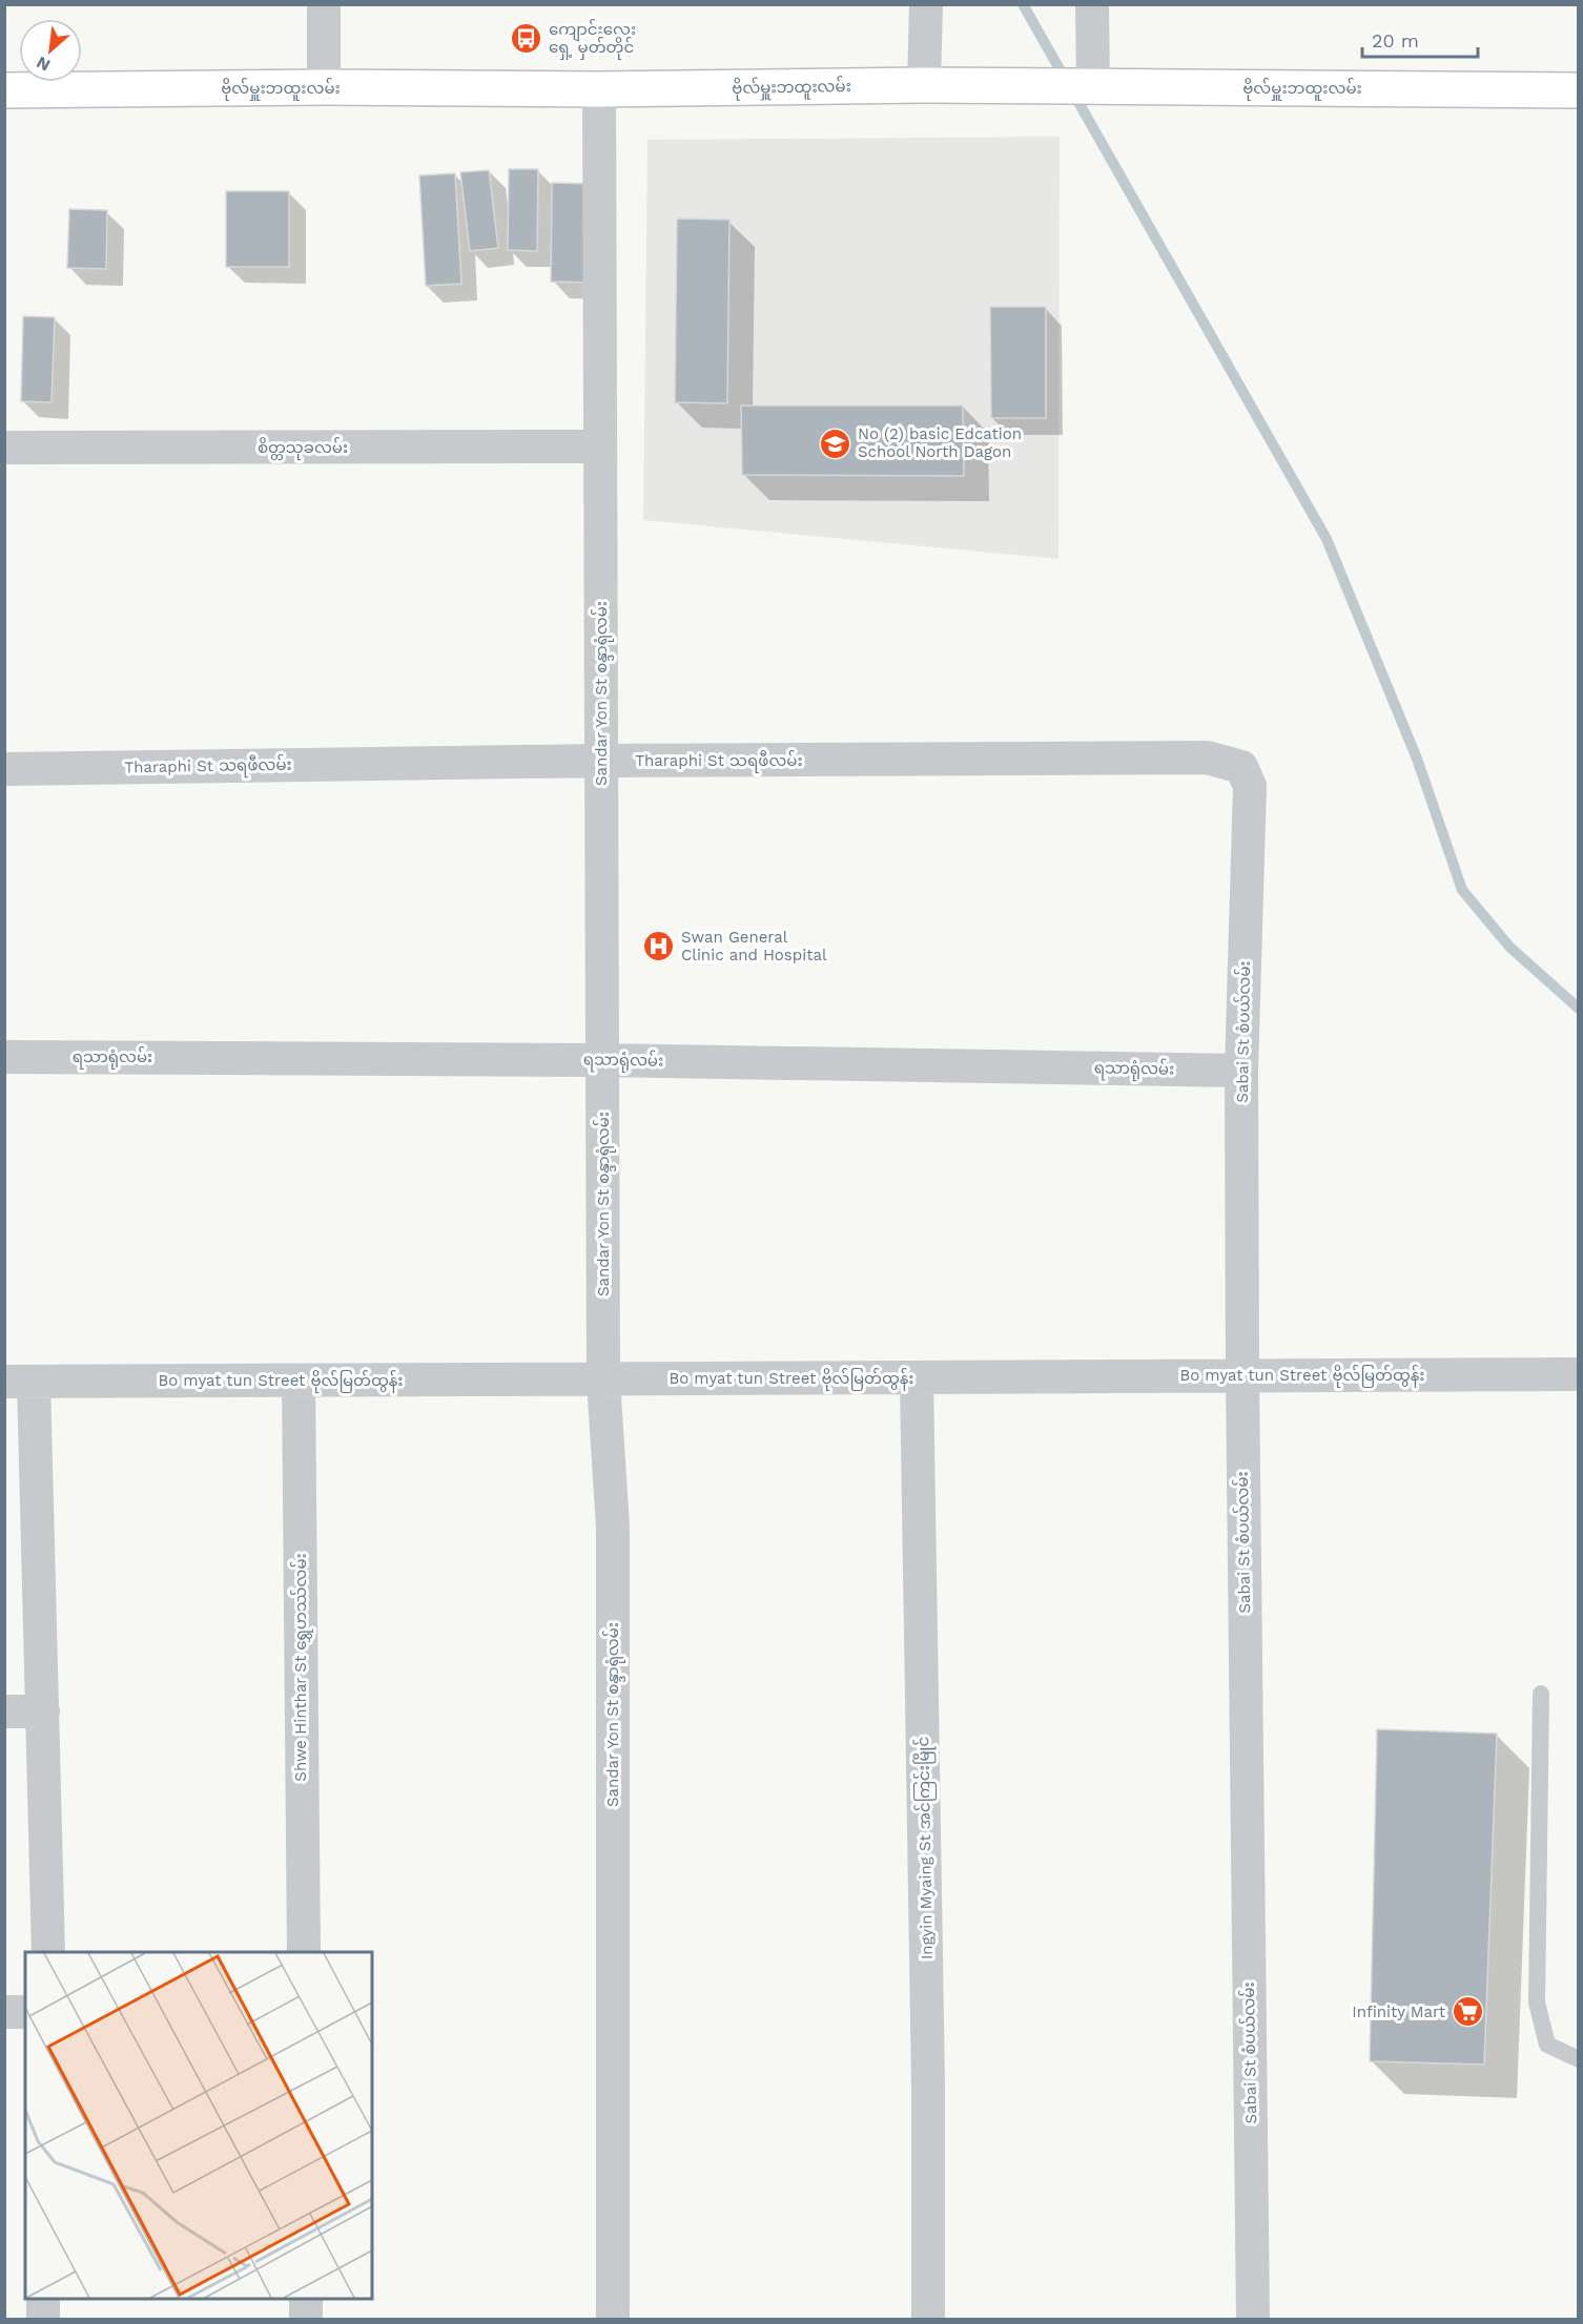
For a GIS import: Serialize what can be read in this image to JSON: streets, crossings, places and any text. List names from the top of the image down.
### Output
{
  "streets": {
    "main road": ["ဗိုလ်မှူးဘထူးလမ်း"],
    "street": [
      "စိတ္တသုခလမ်း",
      "Sandar Yon St စန္ဒာရုံလမ်း",
      "Tharaphi St သရဖီလမ်း",
      "Sabai St စံပယ်လမ်း",
      "ရသာရုံလမ်း",
      "Bo myat tun Street ဗိုလ်မြတ်ထွန်း",
      "Shwe Hinthar St ရွှေဟဿ်လမ်း",
      "Ingyin Myaing St အင်ကြင်းမြိုင်"
    ]
  },
  "crossings": [
    ["ဗိုလ်မှူးဘထူးလမ်း", "Sandar Yon St စန္ဒာရုံလမ်း"],
    ["စိတ္တသုခလမ်း", "Sandar Yon St စန္ဒာရုံလမ်း"],
    ["Sandar Yon St စန္ဒာရုံလမ်း", "Tharaphi St သရဖီလမ်း"],
    ["Sandar Yon St စန္ဒာရုံလမ်း", "ရသာရုံလမ်း"],
    ["Sandar Yon St စန္ဒာရုံလမ်း", "Bo myat tun Street ဗိုလ်မြတ်ထွန်း"],
    ["Tharaphi St သရဖီလမ်း", "Sabai St စံပယ်လမ်း"],
    ["Sabai St စံပယ်လမ်း", "ရသာရုံလမ်း"],
    ["Sabai St စံပယ်လမ်း", "Bo myat tun Street ဗိုလ်မြတ်ထွန်း"],
    ["Bo myat tun Street ဗိုလ်မြတ်ထွန်း", "Shwe Hinthar St ရွှေဟဿ်လမ်း"],
    ["Bo myat tun Street ဗိုလ်မြတ်ထွန်း", "Ingyin Myaing St အင်ကြင်းမြိုင်"]
  ],
  "places": {
    "bus stop": ["ကျောင်းလေး ရှေ့ မှတ်တိုင်"],
    "school or university": ["No (2) basic Edcation School North Dagon"],
    "hospital": ["Swan General Clinic and Hospital"],
    "supermarket": ["Infinity Mart"]
  },
  "scale_bar": "20 m",
  "north": "bottom left"
}
